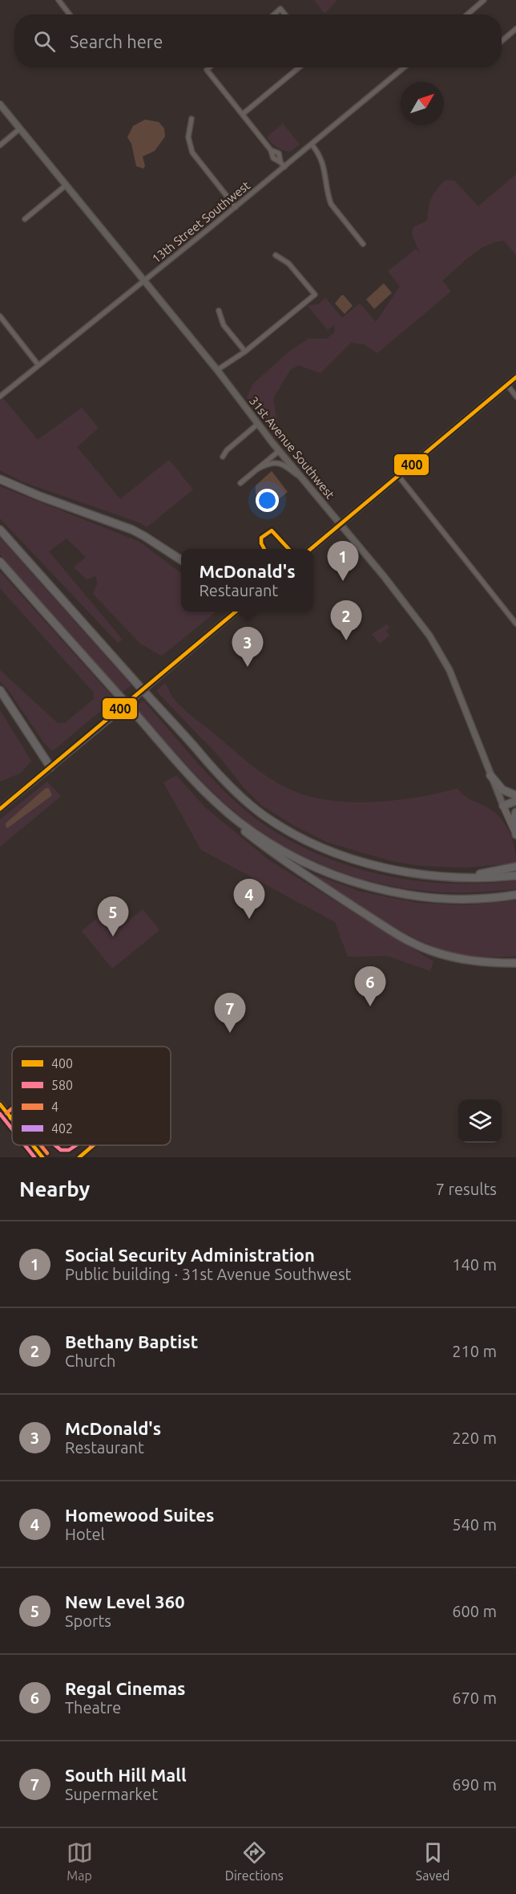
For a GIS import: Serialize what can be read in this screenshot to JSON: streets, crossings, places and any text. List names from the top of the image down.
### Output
{
  "streets": {
    "main road": ["31st Avenue Southwest"],
    "street": ["13th Street Southwest"]
  },
  "crossings": [
    ["13th Street Southwest", "31st Avenue Southwest"]
  ],
  "lines": ["transit line 400", "transit line 402", "transit line 4"],
  "legend": [
    "400",
    "580",
    "4",
    "402"
  ],
  "north": "top right",
  "page": {
    "search": "Search here",
    "pins": [
      "1",
      "2",
      "3",
      "4",
      "5",
      "6",
      "7"
    ],
    "popup": ["McDonald's", "Restaurant"],
    "heading": ["Nearby", "7 results"],
    "list": [
      {
        "mark": "1",
        "name": "Social Security Administration",
        "note": "Public building · 31st Avenue Southwest",
        "value": "140 m"
      },
      {
        "mark": "2",
        "name": "Bethany Baptist",
        "note": "Church",
        "value": "210 m"
      },
      {
        "mark": "3",
        "name": "McDonald's",
        "note": "Restaurant",
        "value": "220 m"
      },
      {
        "mark": "4",
        "name": "Homewood Suites",
        "note": "Hotel",
        "value": "540 m"
      },
      {
        "mark": "5",
        "name": "New Level 360",
        "note": "Sports",
        "value": "600 m"
      },
      {
        "mark": "6",
        "name": "Regal Cinemas",
        "note": "Theatre",
        "value": "670 m"
      },
      {
        "mark": "7",
        "name": "South Hill Mall",
        "note": "Supermarket",
        "value": "690 m"
      }
    ],
    "nav": ["Map", "Directions", "Saved"]
  }
}
